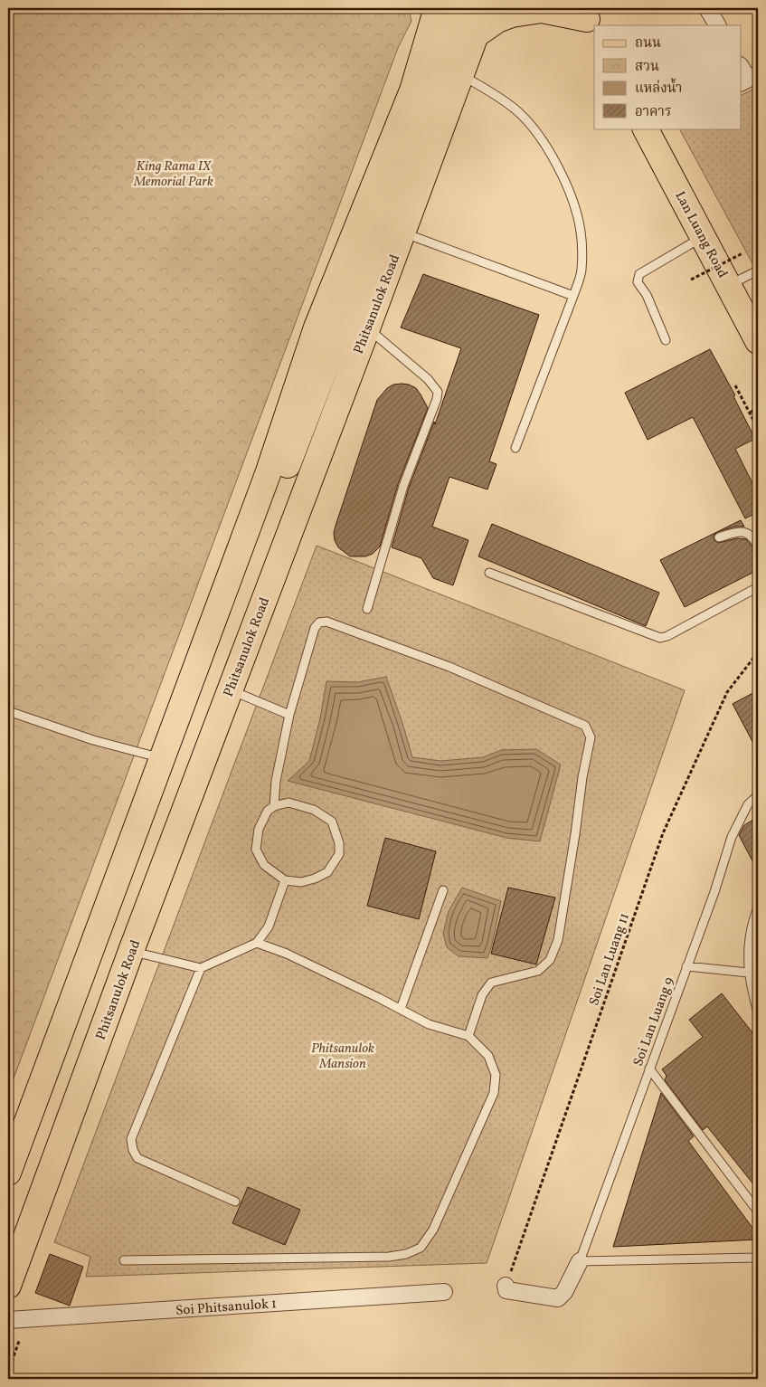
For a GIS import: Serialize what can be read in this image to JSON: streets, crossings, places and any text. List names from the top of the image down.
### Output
{
  "streets": {
    "main road": ["Lan Luang Road", "Phitsanulok Road"],
    "street": ["Soi Phitsanulok 1"],
    "lane": ["Soi Lan Luang 9"],
    "path": ["Soi Lan Luang 11"]
  },
  "parks": ["King Rama IX Memorial Park", "Phitsanulok Mansion"],
  "legend": [
    "ถนน",
    "สวน",
    "แหล่งน้ำ",
    "อาคาร"
  ]
}
